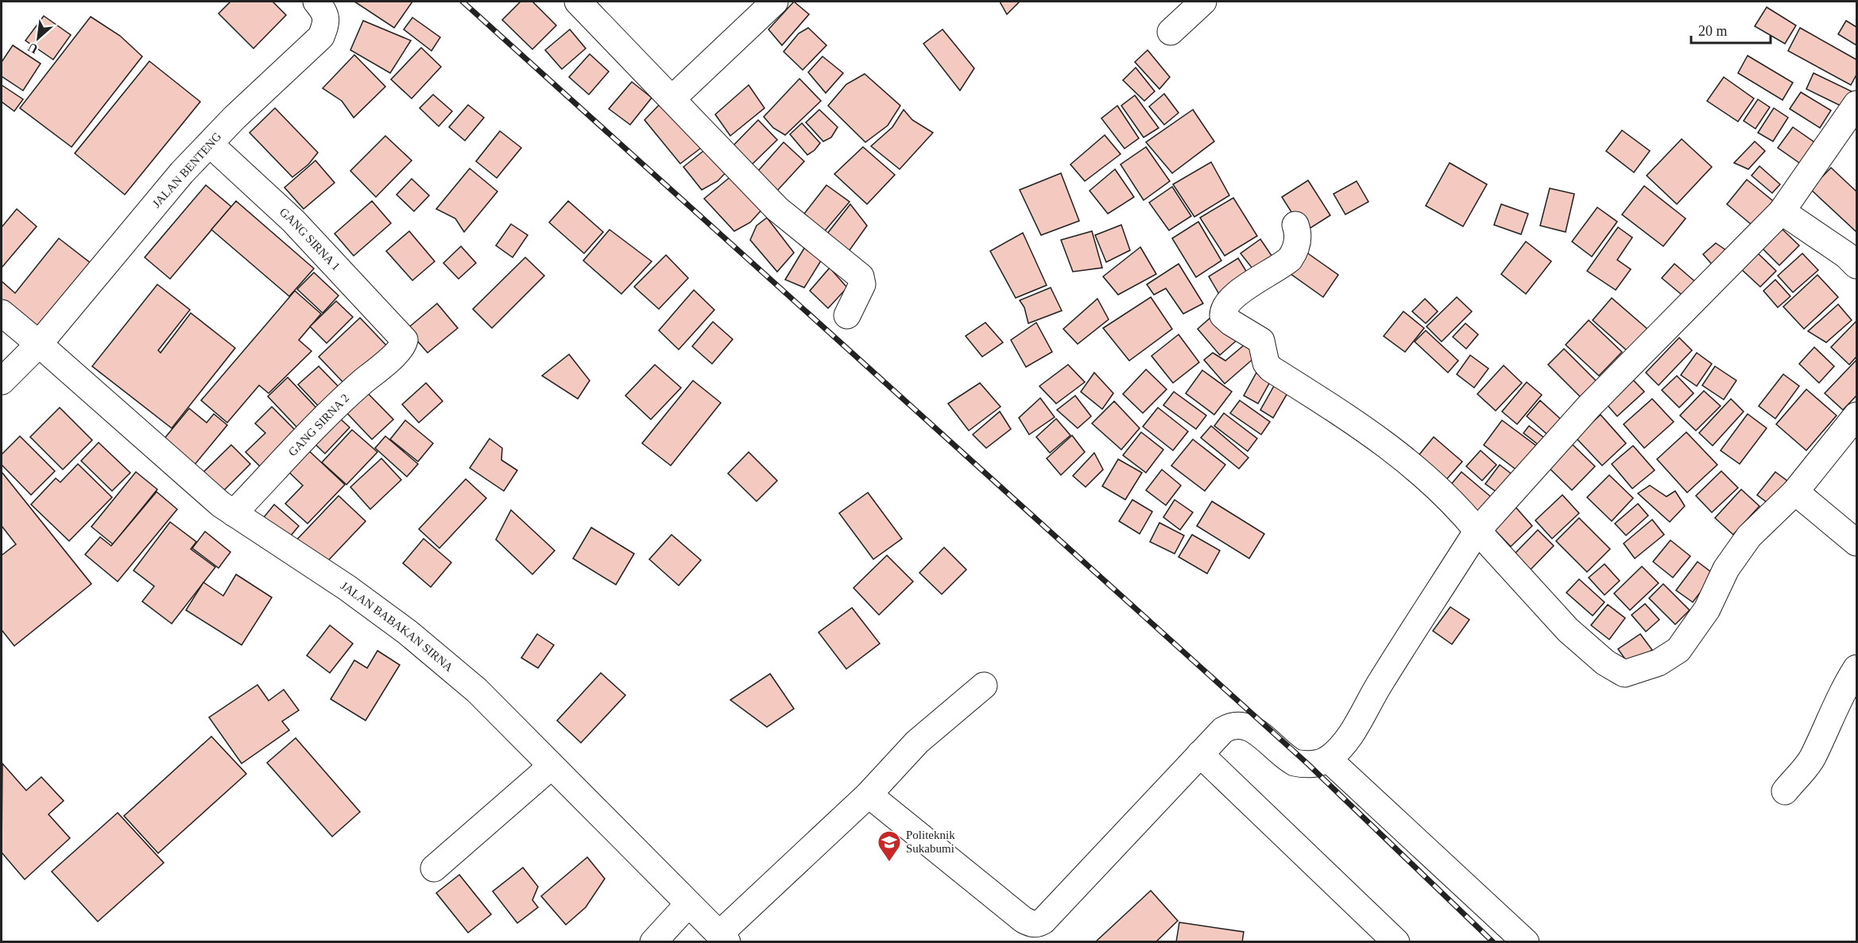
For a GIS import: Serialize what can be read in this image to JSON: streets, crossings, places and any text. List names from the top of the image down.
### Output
{
  "streets": {
    "street": [
      "JALAN BENTENG",
      "GANG SIRNA 1",
      "GANG SIRNA 2",
      "JALAN BABAKAN SIRNA"
    ]
  },
  "crossings": [
    ["JALAN BENTENG", "GANG SIRNA 1"],
    ["JALAN BENTENG", "JALAN BABAKAN SIRNA"],
    ["GANG SIRNA 1", "GANG SIRNA 2"],
    ["GANG SIRNA 2", "JALAN BABAKAN SIRNA"]
  ],
  "places": {
    "school or university": ["Politeknik Sukabumi"]
  },
  "scale_bar": "20 m",
  "north": "bottom left"
}
